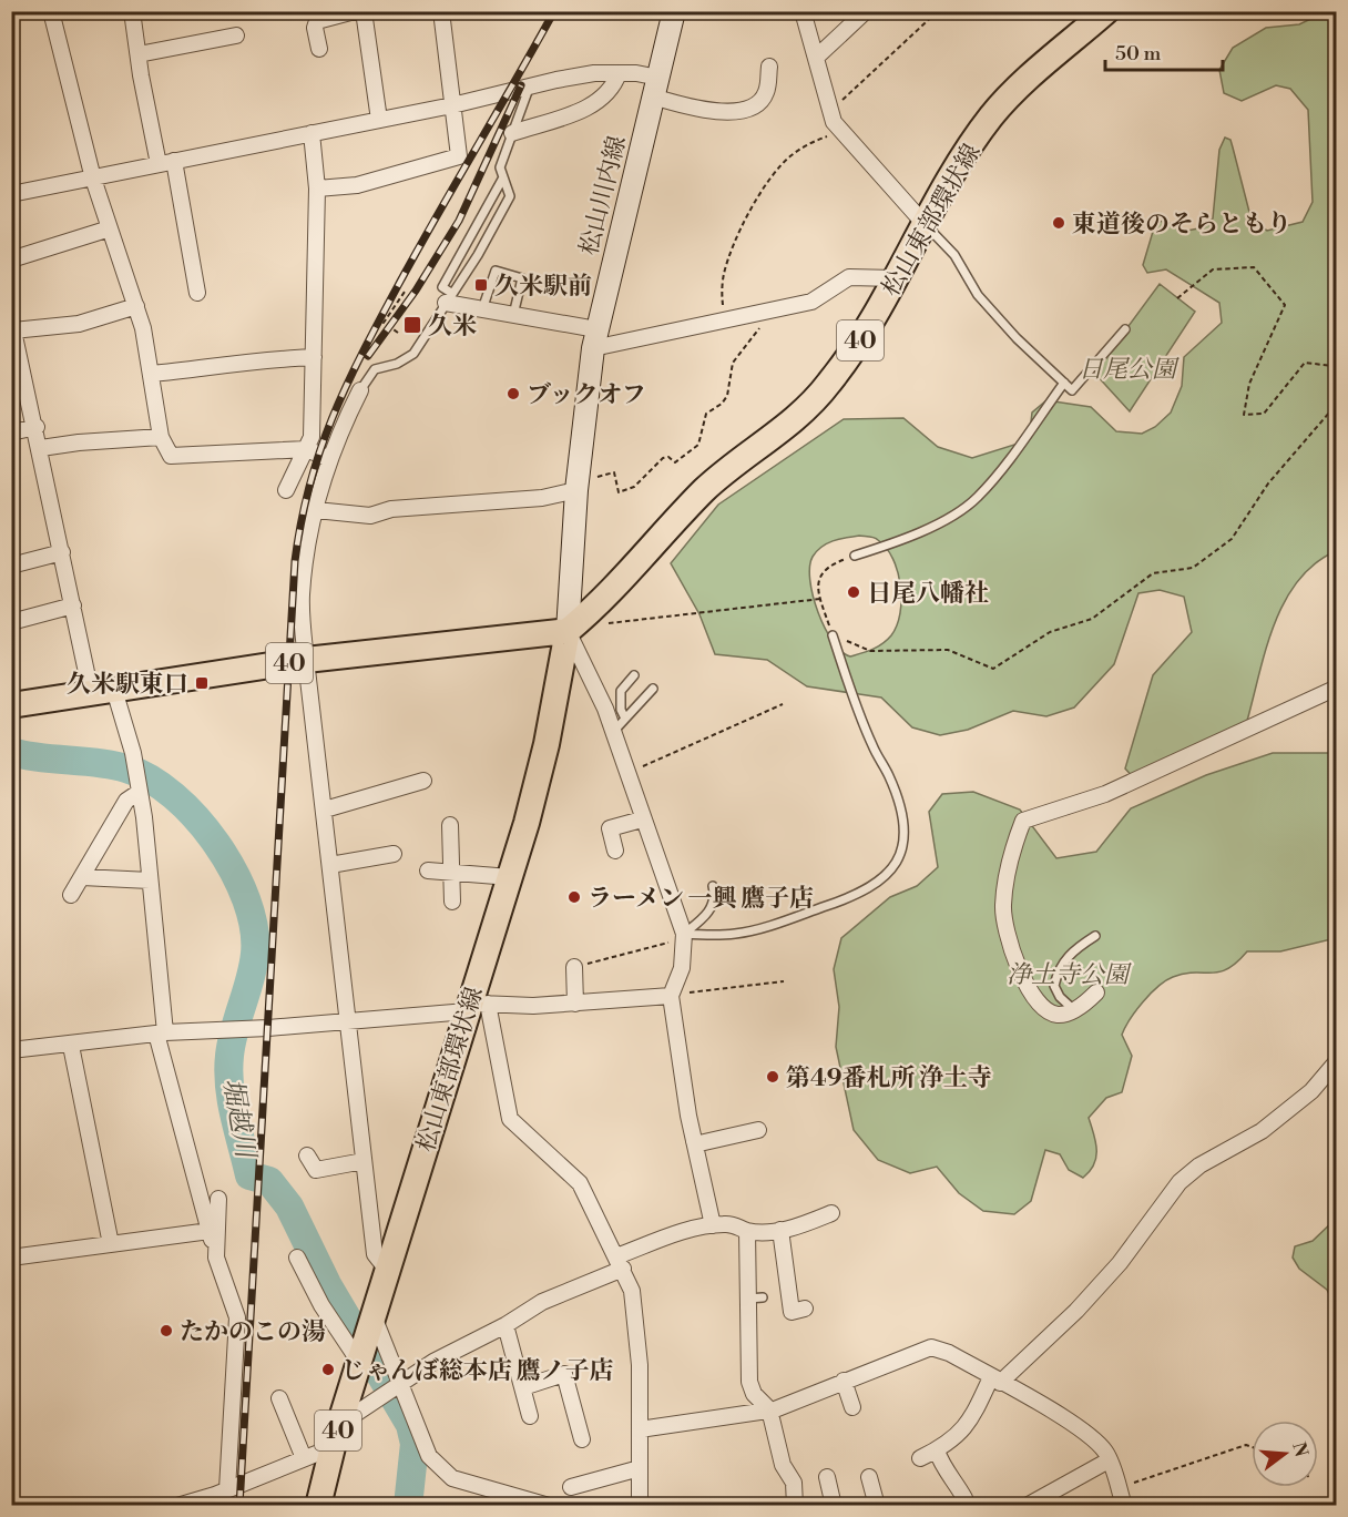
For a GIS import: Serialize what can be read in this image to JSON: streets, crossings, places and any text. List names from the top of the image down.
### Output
{
  "streets": {
    "main road": ["松山川内線", "松山東部環状線", "40"]
  },
  "crossings": [
    ["松山川内線", "松山東部環状線"],
    ["松山川内線", "40"],
    ["松山東部環状線", "40"]
  ],
  "water": ["堀越川"],
  "parks": ["日尾公園", "浄土寺公園"],
  "places": {
    "other": [
      "東道後のそらともり",
      "ブックオフ",
      "日尾八幡社",
      "ラーメン 一興 鷹子店",
      "第49番札所 浄土寺",
      "たかのこの湯",
      "じゃんぼ総本店 鷹ノ子店"
    ],
    "transit": ["久米駅前", "久米", "久米駅東口"]
  },
  "scale_bar": "50 m",
  "north": "right"
}
